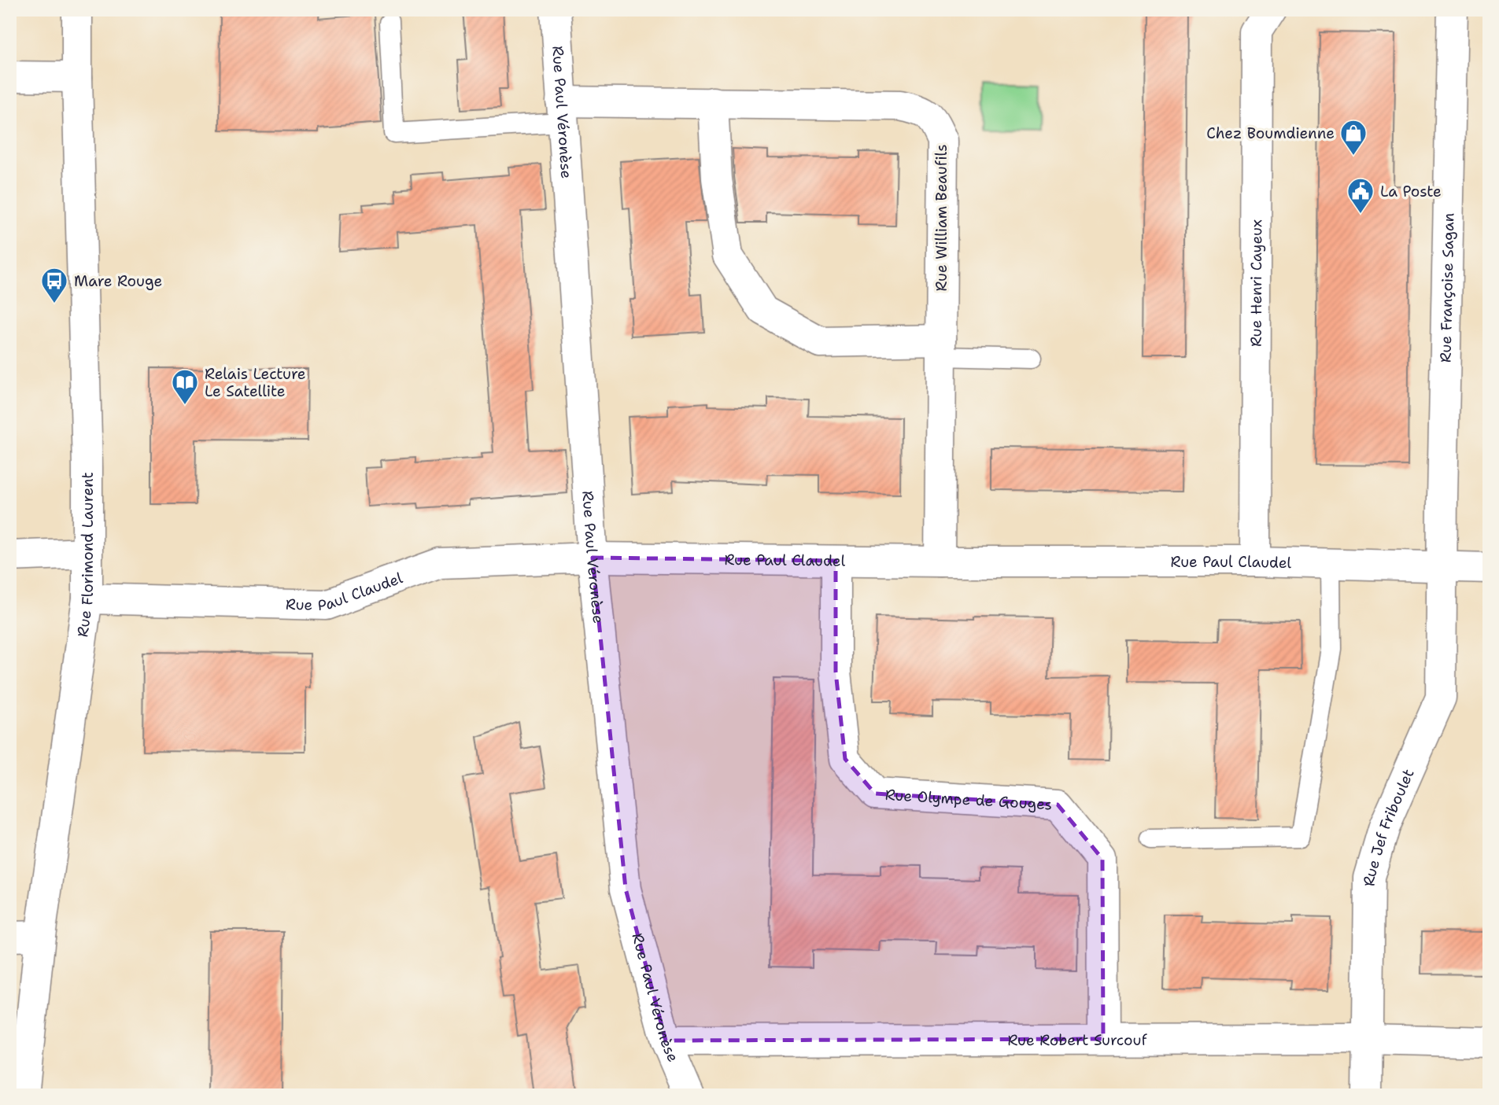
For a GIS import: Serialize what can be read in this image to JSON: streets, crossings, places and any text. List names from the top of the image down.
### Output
{
  "streets": {
    "street": [
      "Rue Paul Véronèse",
      "Rue William Beaufils",
      "Rue Henri Cayeux",
      "Rue Françoise Sagan",
      "Rue Florimond Laurent",
      "Rue Paul Claudel",
      "Rue Olympe de Gouges",
      "Rue Jef Friboulet",
      "Rue Robert Surcouf"
    ]
  },
  "crossings": [
    ["Rue Paul Véronèse", "Rue William Beaufils"],
    ["Rue Paul Véronèse", "Rue Paul Claudel"],
    ["Rue Paul Véronèse", "Rue Robert Surcouf"],
    ["Rue William Beaufils", "Rue Paul Claudel"],
    ["Rue Henri Cayeux", "Rue Paul Claudel"],
    ["Rue Françoise Sagan", "Rue Paul Claudel"],
    ["Rue Françoise Sagan", "Rue Jef Friboulet"],
    ["Rue Florimond Laurent", "Rue Paul Claudel"],
    ["Rue Paul Claudel", "Rue Olympe de Gouges"],
    ["Rue Paul Claudel", "Rue Jef Friboulet"],
    ["Rue Olympe de Gouges", "Rue Robert Surcouf"],
    ["Rue Jef Friboulet", "Rue Robert Surcouf"]
  ],
  "places": {
    "shop": ["Chez Boumdienne"],
    "public building": ["La Poste"],
    "bus stop": ["Mare Rouge"],
    "library": ["Relais Lecture Le Satellite"]
  }
}
